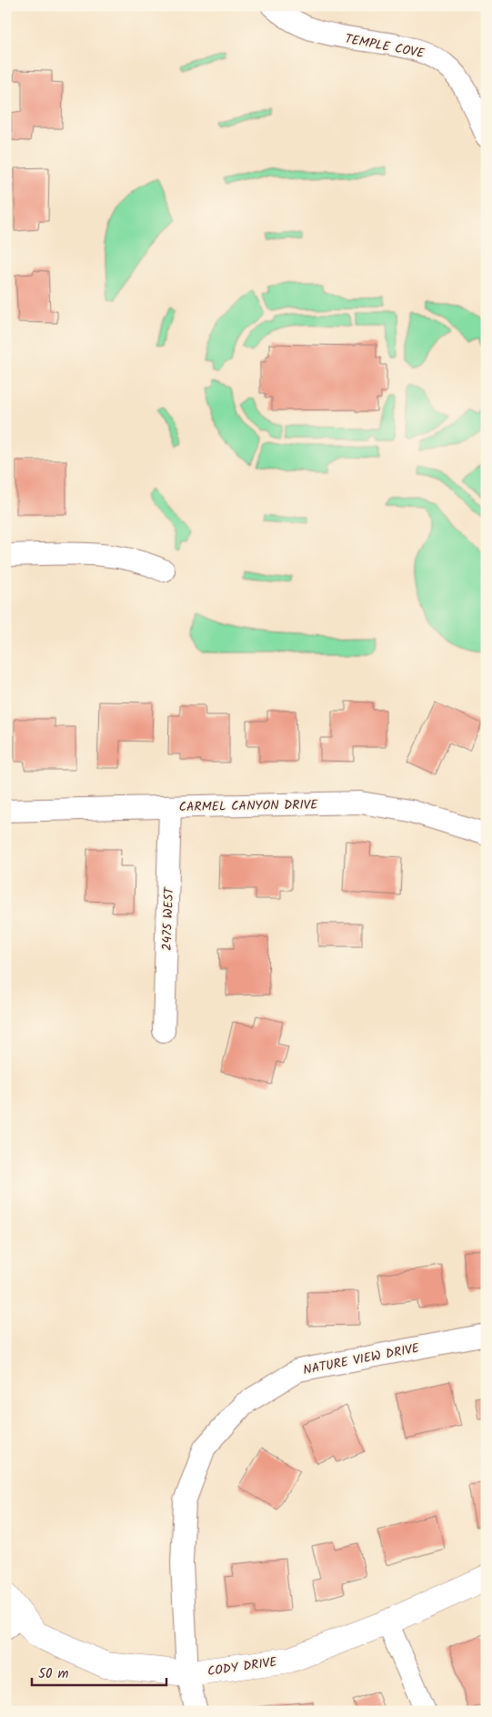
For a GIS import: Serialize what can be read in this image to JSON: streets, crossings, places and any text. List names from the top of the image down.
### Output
{
  "streets": {
    "street": [
      "TEMPLE COVE",
      "CARMEL CANYON DRIVE",
      "2475 WEST",
      "NATURE VIEW DRIVE",
      "CODY DRIVE"
    ]
  },
  "crossings": [
    ["CARMEL CANYON DRIVE", "2475 WEST"],
    ["NATURE VIEW DRIVE", "CODY DRIVE"]
  ],
  "scale_bar": "50 m"
}
